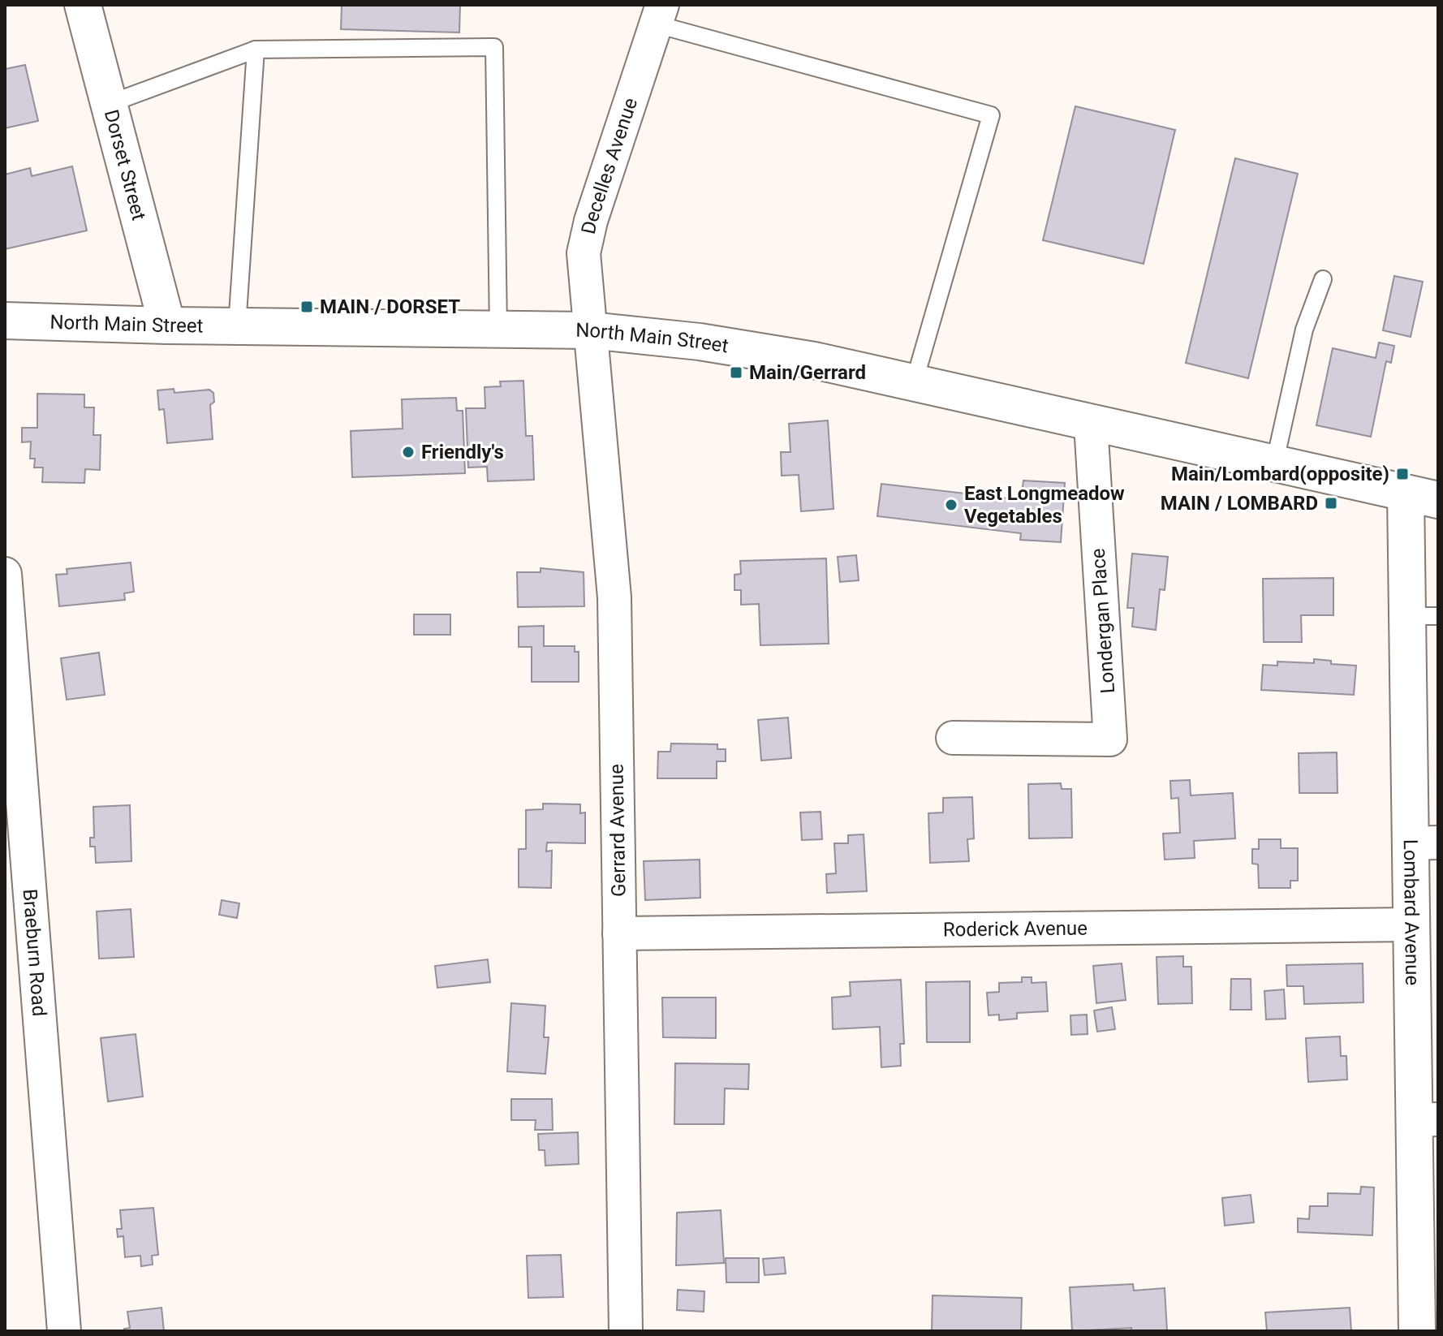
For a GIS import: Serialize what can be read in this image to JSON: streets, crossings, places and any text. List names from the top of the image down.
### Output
{
  "streets": {
    "main road": ["Dorset Street", "North Main Street", "Lombard Avenue"],
    "street": [
      "Decelles Avenue",
      "Londergan Place",
      "Gerrard Avenue",
      "Roderick Avenue",
      "Braeburn Road"
    ]
  },
  "crossings": [
    ["Dorset Street", "North Main Street"],
    ["Decelles Avenue", "North Main Street"],
    ["Decelles Avenue", "Gerrard Avenue"],
    ["North Main Street", "Londergan Place"],
    ["North Main Street", "Gerrard Avenue"],
    ["North Main Street", "Lombard Avenue"],
    ["Gerrard Avenue", "Roderick Avenue"],
    ["Lombard Avenue", "Roderick Avenue"]
  ],
  "places": {
    "transit": [
      "MAIN / DORSET",
      "Main/Gerrard",
      "Main/Lombard(opposite)",
      "MAIN / LOMBARD"
    ],
    "other": ["Friendly's", "East Longmeadow Vegetables"]
  }
}
